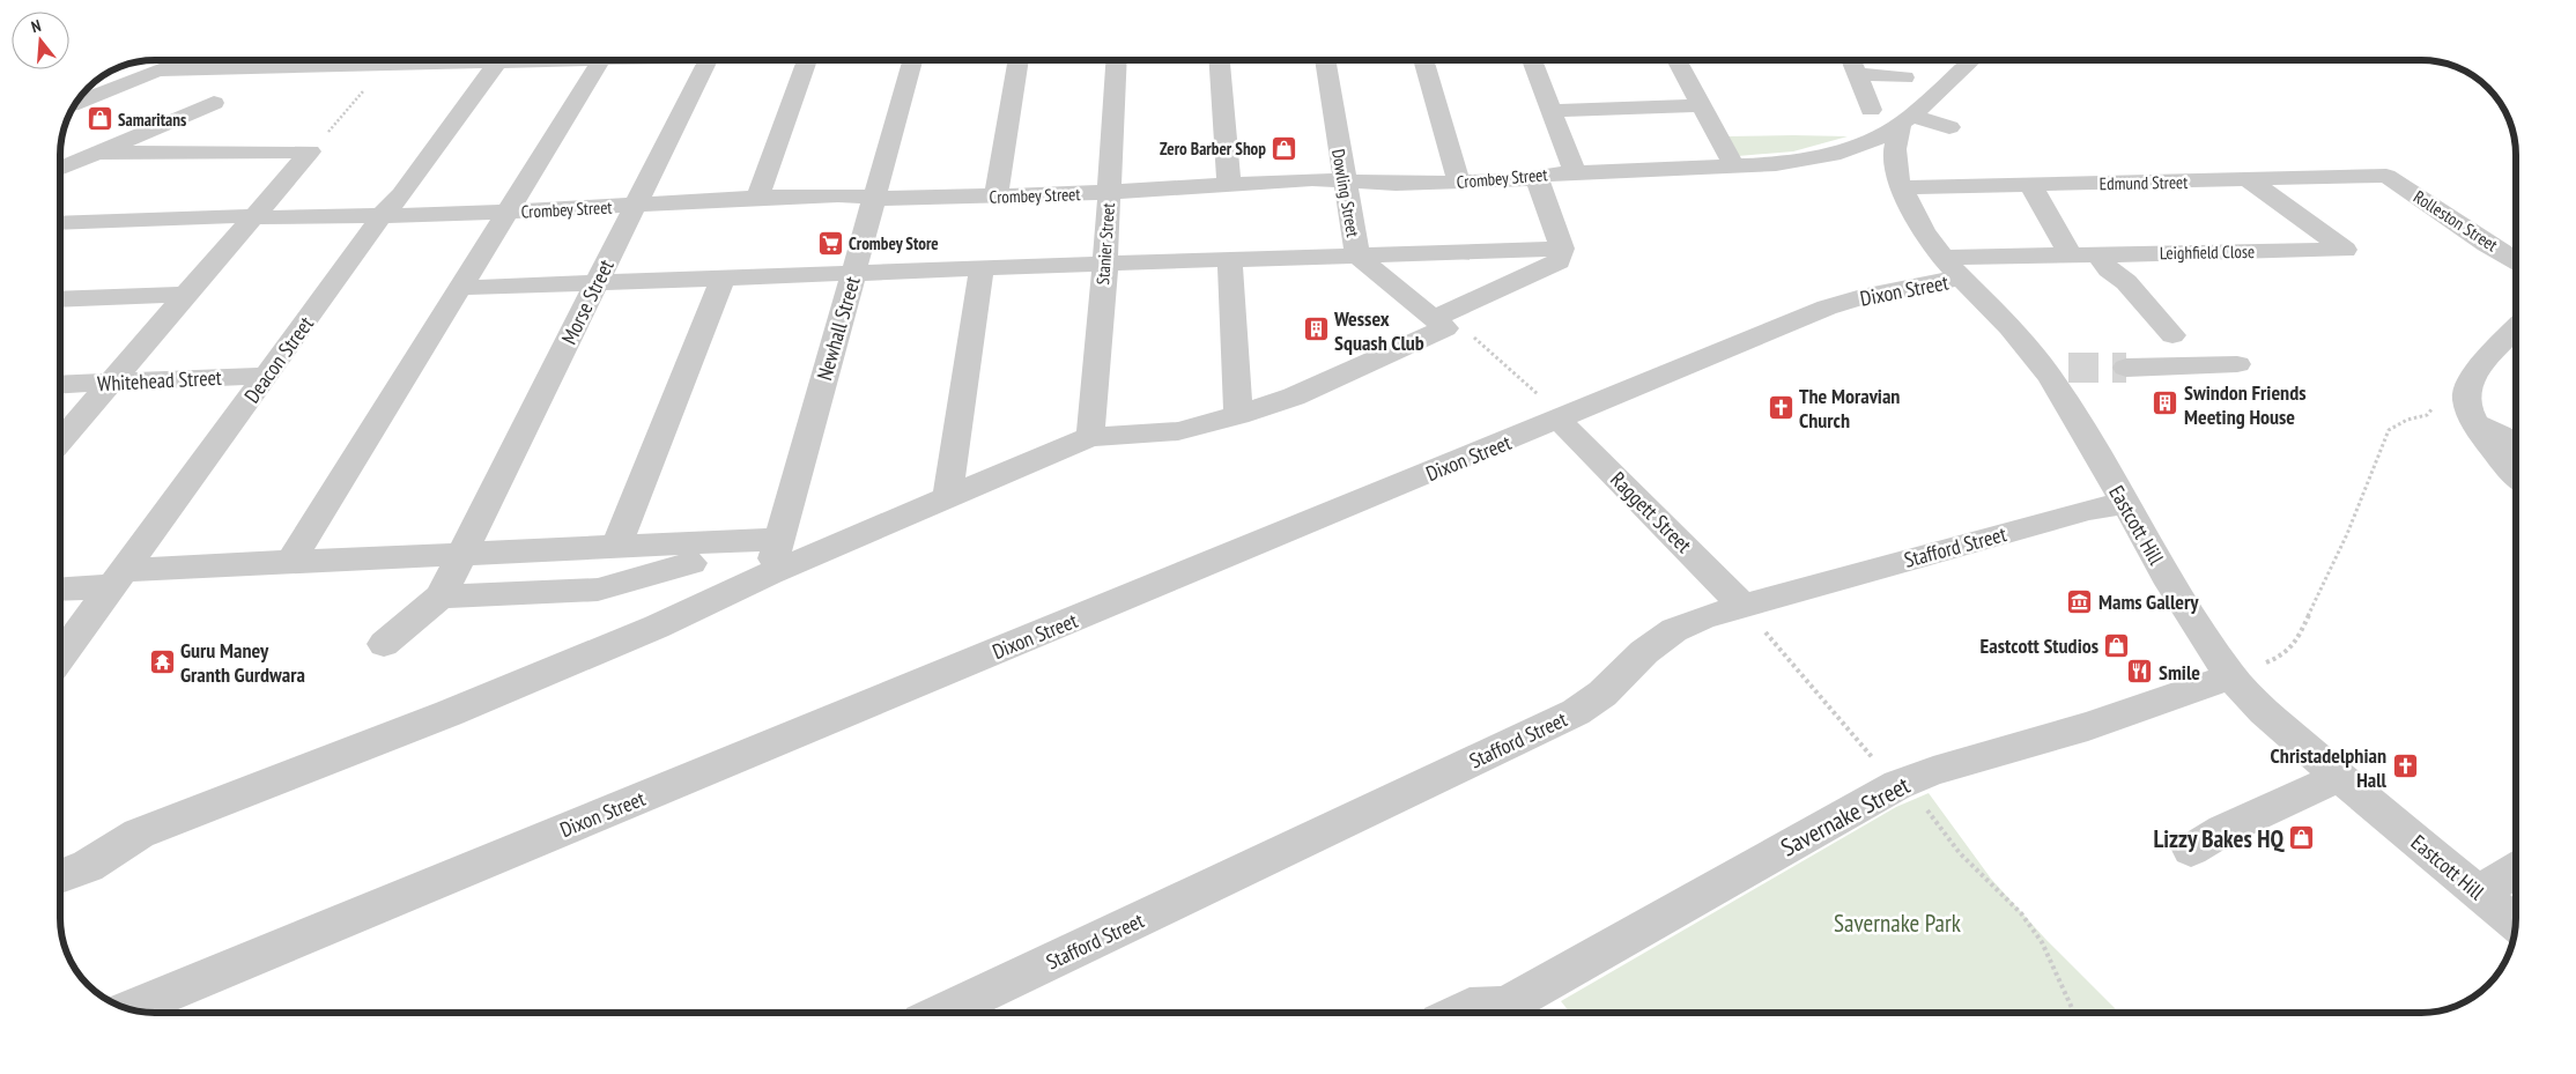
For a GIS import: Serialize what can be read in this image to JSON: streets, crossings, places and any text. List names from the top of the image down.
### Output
{
  "streets": {
    "street": [
      "Crombey Street",
      "Edmund Street",
      "Dowling Street",
      "Rolleston Street",
      "Stanier Street",
      "Leighfield Close",
      "Dixon Street",
      "Morse Street",
      "Newhall Street",
      "Deacon Street",
      "Whitehead Street",
      "Raggett Street",
      "Eastcott Hill",
      "Stafford Street",
      "Savernake Street"
    ]
  },
  "crossings": [
    ["Crombey Street", "Dowling Street"],
    ["Crombey Street", "Stanier Street"],
    ["Crombey Street", "Morse Street"],
    ["Crombey Street", "Newhall Street"],
    ["Crombey Street", "Deacon Street"],
    ["Crombey Street", "Eastcott Hill"],
    ["Edmund Street", "Rolleston Street"],
    ["Edmund Street", "Leighfield Close"],
    ["Edmund Street", "Eastcott Hill"],
    ["Leighfield Close", "Dixon Street"],
    ["Leighfield Close", "Eastcott Hill"],
    ["Dixon Street", "Raggett Street"],
    ["Dixon Street", "Eastcott Hill"],
    ["Deacon Street", "Whitehead Street"],
    ["Raggett Street", "Stafford Street"],
    ["Eastcott Hill", "Stafford Street"],
    ["Eastcott Hill", "Savernake Street"]
  ],
  "parks": ["Savernake Park"],
  "places": {
    "shop": [
      "Samaritans",
      "Zero Barber Shop",
      "Eastcott Studios",
      "Lizzy Bakes HQ"
    ],
    "supermarket": ["Crombey Store"],
    "building": ["Wessex Squash Club", "Swindon Friends Meeting House"],
    "church": ["The Moravian Church", "Christadelphian Hall"],
    "museum": ["Mams Gallery"],
    "temple": ["Guru Maney Granth Gurdwara"],
    "restaurant": ["Smile"]
  },
  "north": "top"
}
